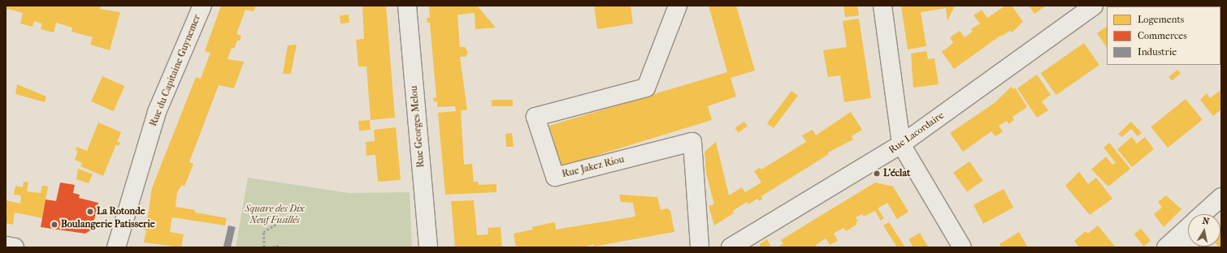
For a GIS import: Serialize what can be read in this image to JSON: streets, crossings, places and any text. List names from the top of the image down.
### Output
{
  "streets": {
    "street": [
      "Rue du Capitaine Guynemer",
      "Rue Georges Melou",
      "Rue Lacordaire",
      "Rue Jakez Riou"
    ]
  },
  "parks": ["Square des Dix Neuf Fusillés"],
  "places": ["L'éclat", "La Rotonde", "Boulangerie Patisserie"],
  "legend": ["Logements", "Commerces", "Industrie"],
  "north": "top"
}
